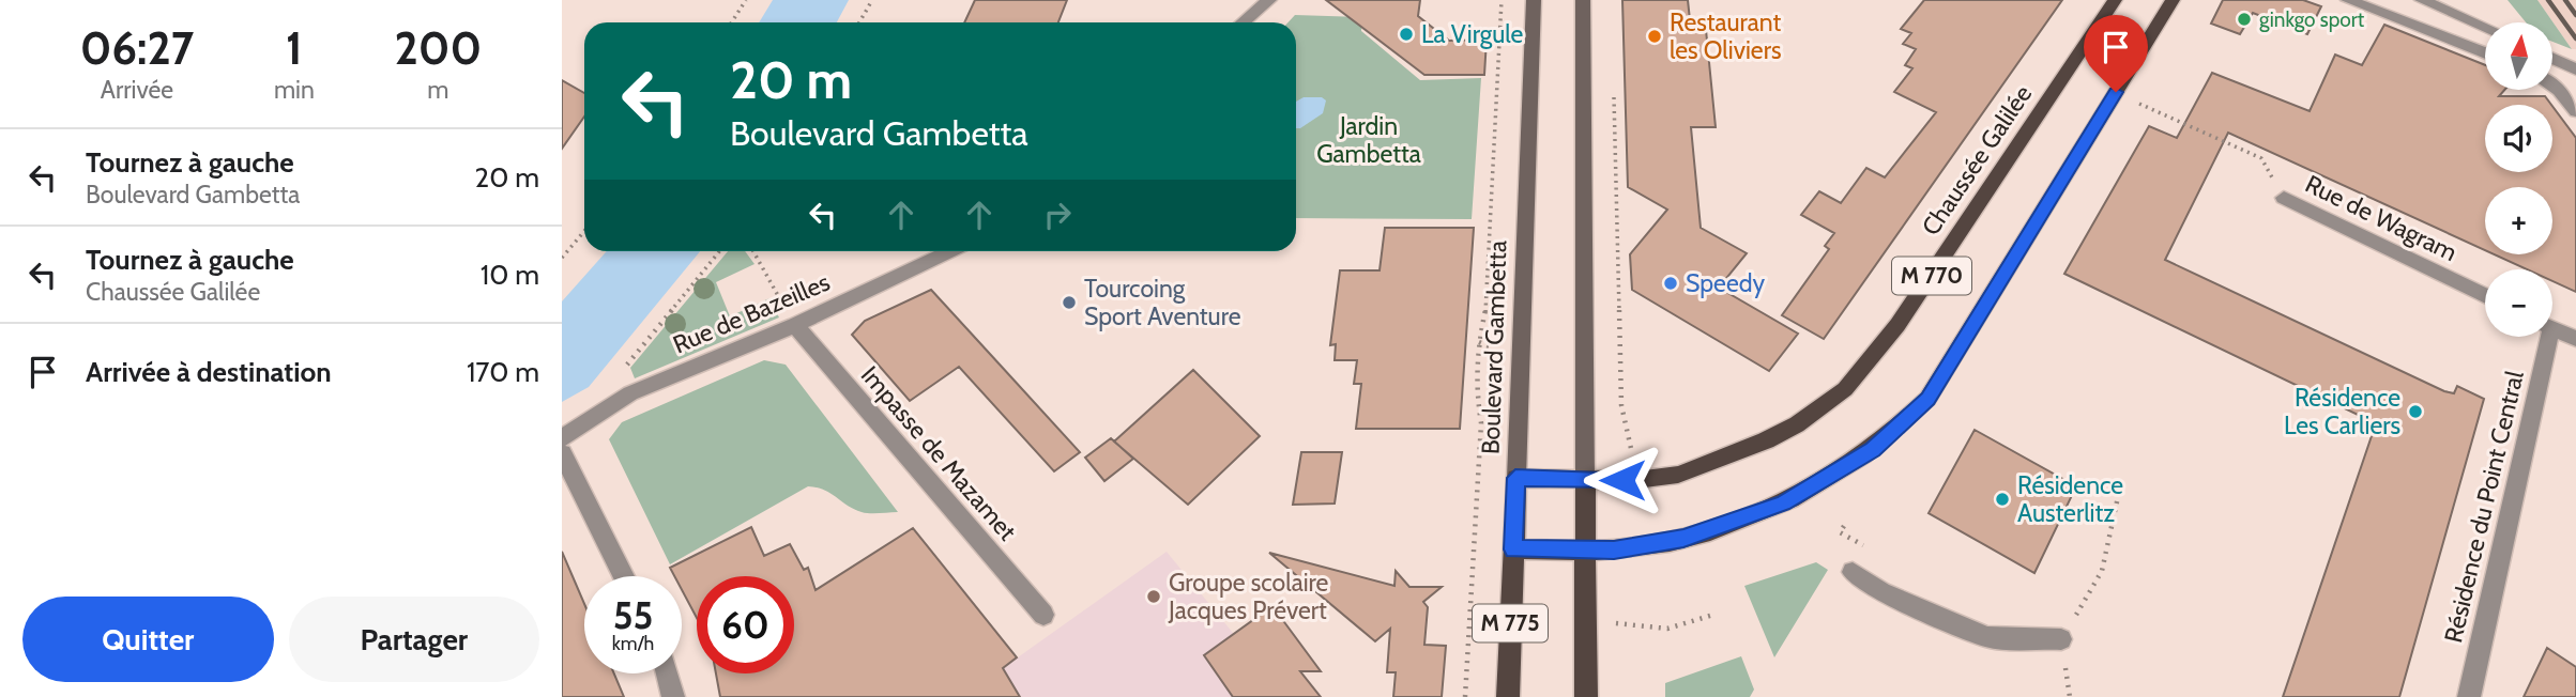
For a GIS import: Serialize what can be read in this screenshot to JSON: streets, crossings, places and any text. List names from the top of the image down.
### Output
{
  "streets": {
    "main road": [
      "Chaussée Galilée",
      "M 770",
      "Boulevard Gambetta",
      "M 775"
    ],
    "street": [
      "Rue de Wagram",
      "Rue de Bazeilles",
      "Impasse de Mazamet",
      "Résidence du Point Central"
    ]
  },
  "crossings": [
    ["Chaussée Galilée", "Boulevard Gambetta"],
    ["M 770", "Boulevard Gambetta"],
    ["Rue de Bazeilles", "Impasse de Mazamet"]
  ],
  "parks": ["Jardin Gambetta"],
  "places": [
    "ginkgo sport",
    "La Virgule",
    "Restaurant les Oliviers",
    "Speedy",
    "Tourcoing Sport Aventure",
    "Résidence Les Carliers",
    "Résidence Austerlitz",
    "Groupe scolaire Jacques Prévert"
  ],
  "north": "top",
  "page": {
    "eta": [
      "06:27",
      "Arrivée",
      "1",
      "min",
      "200",
      "m"
    ],
    "map_buttons": ["+", "−"],
    "turn": ["20 m", "Boulevard Gambetta"],
    "list": [
      {
        "name": "Tournez à gauche",
        "note": "Boulevard Gambetta",
        "value": "20 m"
      },
      {
        "name": "Tournez à gauche",
        "note": "Chaussée Galilée",
        "value": "10 m"
      },
      {
        "name": "Arrivée à destination",
        "value": "170 m"
      }
    ],
    "speed": "55 km/h",
    "limit": "60",
    "buttons": ["Quitter", "Partager"]
  }
}
